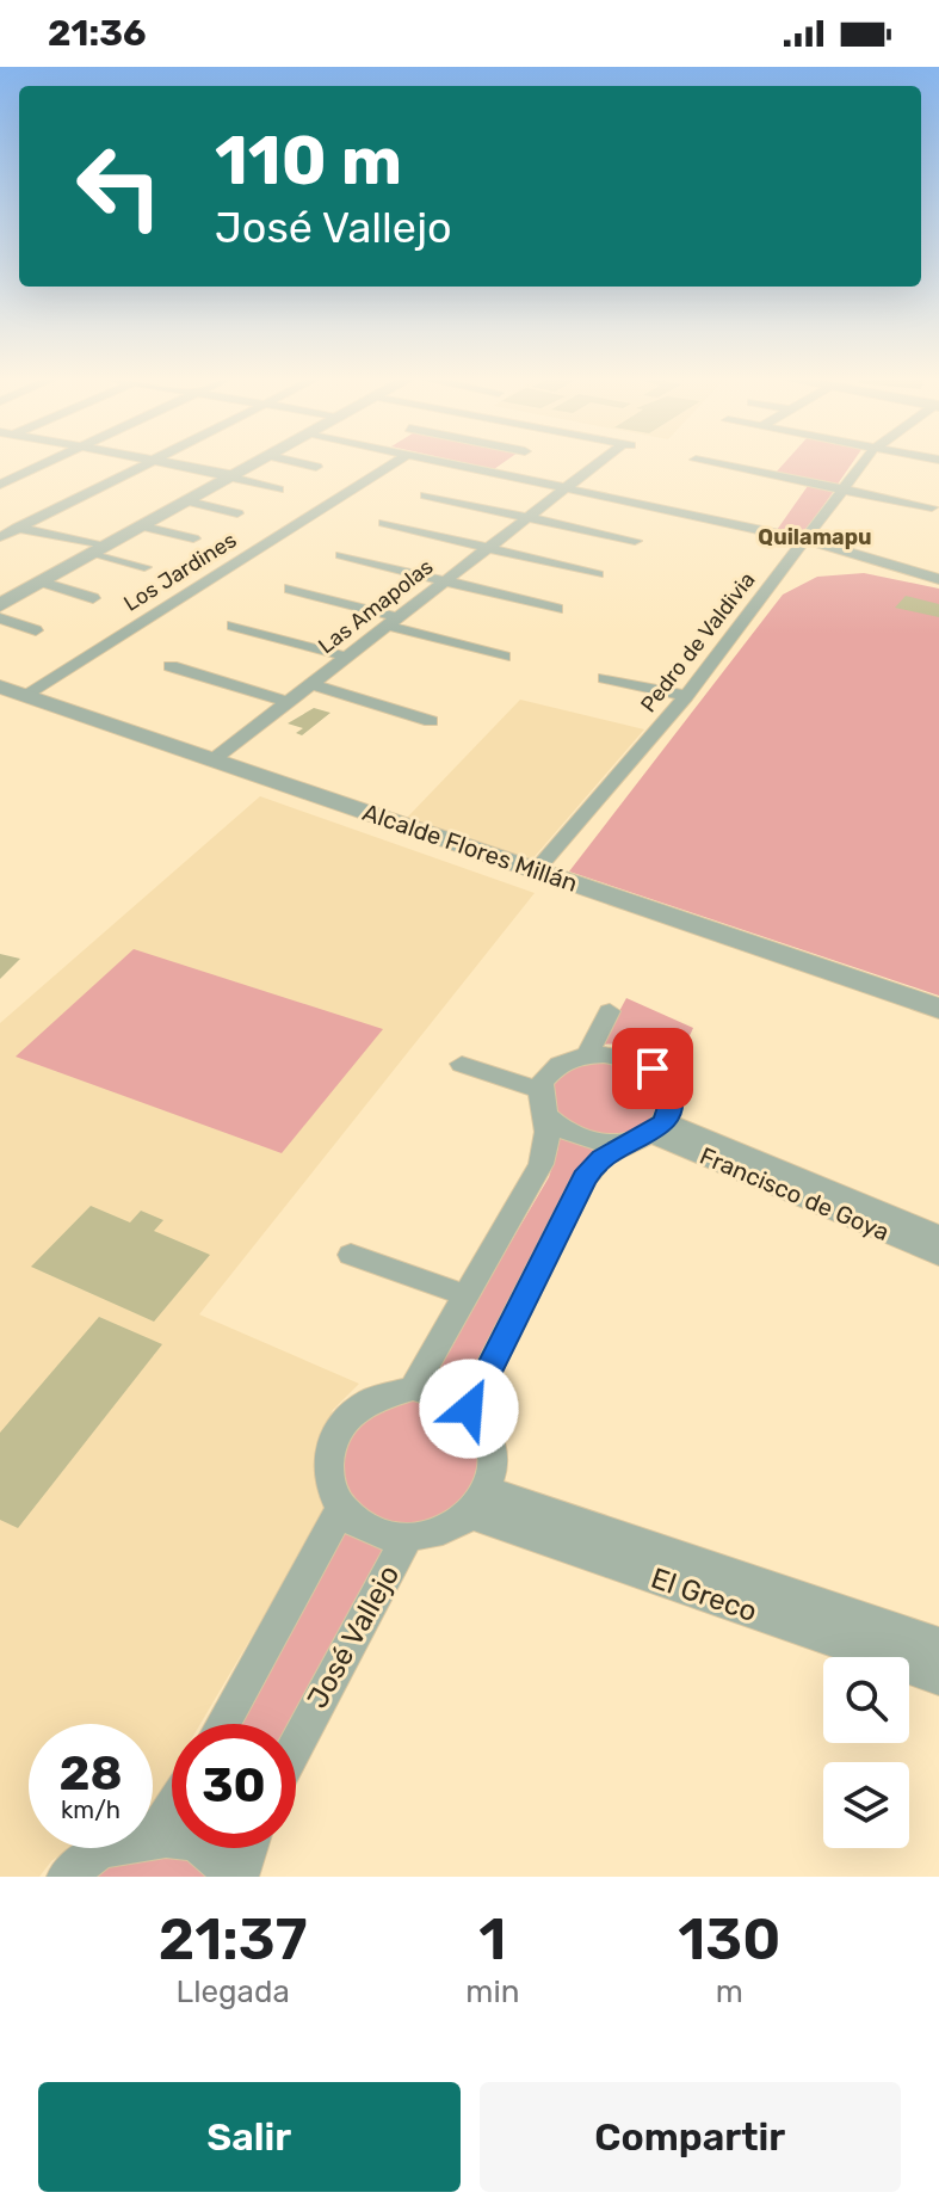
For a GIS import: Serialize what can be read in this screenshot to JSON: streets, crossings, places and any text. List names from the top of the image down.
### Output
{
  "streets": {
    "street": [
      "Los Jardines",
      "Las Amapolas",
      "Pedro de Valdivia",
      "Alcalde Flores Millán",
      "Francisco de Goya",
      "El Greco",
      "José Vallejo"
    ]
  },
  "crossings": [
    ["Los Jardines", "Alcalde Flores Millán"],
    ["Las Amapolas", "Alcalde Flores Millán"],
    ["Pedro de Valdivia", "Alcalde Flores Millán"],
    ["El Greco", "José Vallejo"]
  ],
  "districts": ["Quilamapu"],
  "page": {
    "status": "21:36",
    "turn": ["110 m", "José Vallejo"],
    "speed": "28 km/h",
    "limit": "30",
    "eta": [
      "21:37",
      "Llegada",
      "1",
      "min",
      "130",
      "m"
    ],
    "buttons": ["Salir", "Compartir"]
  }
}
